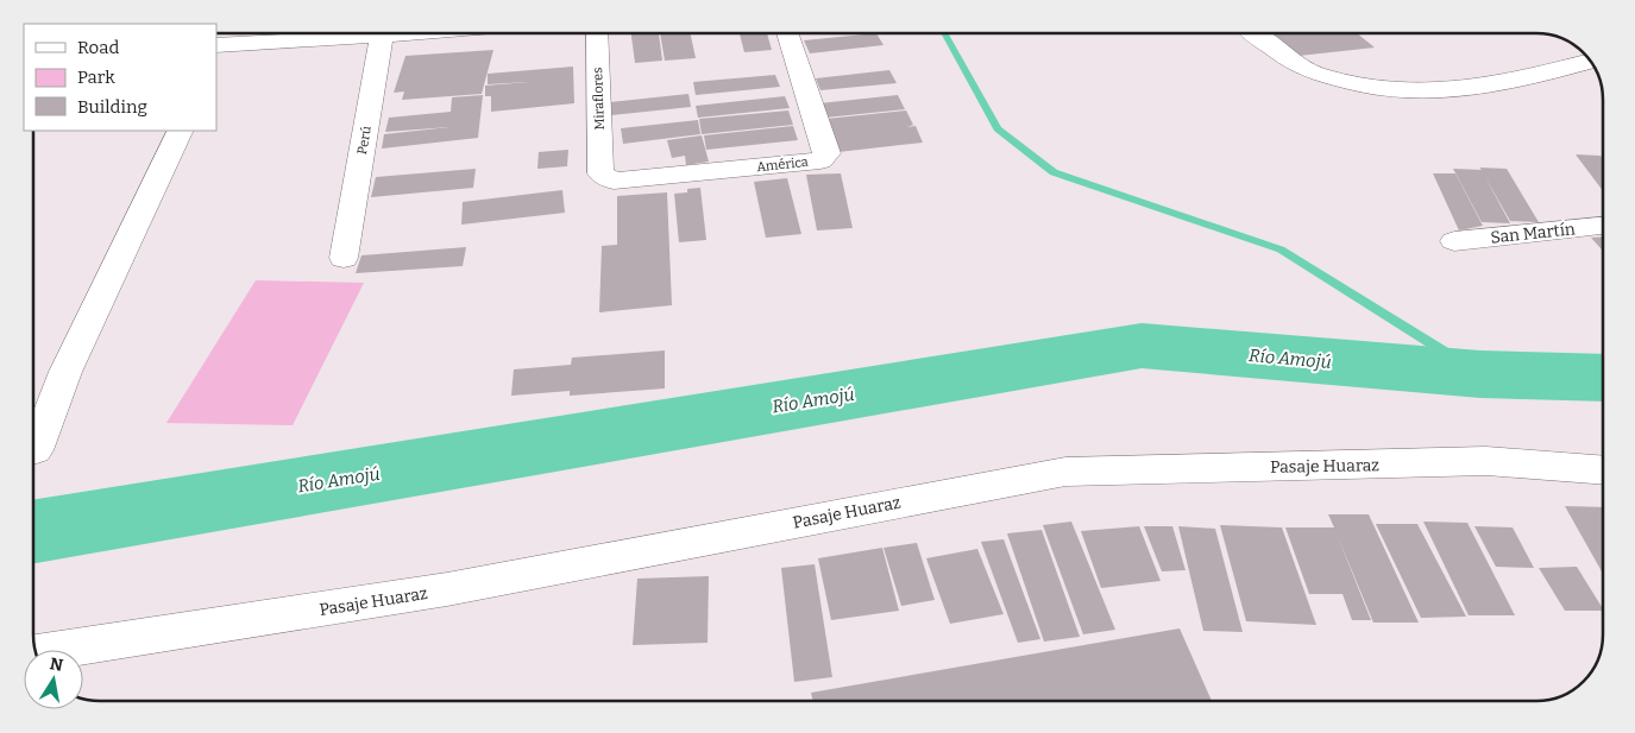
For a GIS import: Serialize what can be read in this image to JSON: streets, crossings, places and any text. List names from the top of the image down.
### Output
{
  "streets": {
    "street": [
      "Miraflores",
      "Perú",
      "América",
      "San Martín",
      "Pasaje Huaraz"
    ]
  },
  "crossings": [
    ["Miraflores", "América"]
  ],
  "water": ["Río Amojú"],
  "legend": ["Road", "Park", "Building"],
  "north": "top"
}
